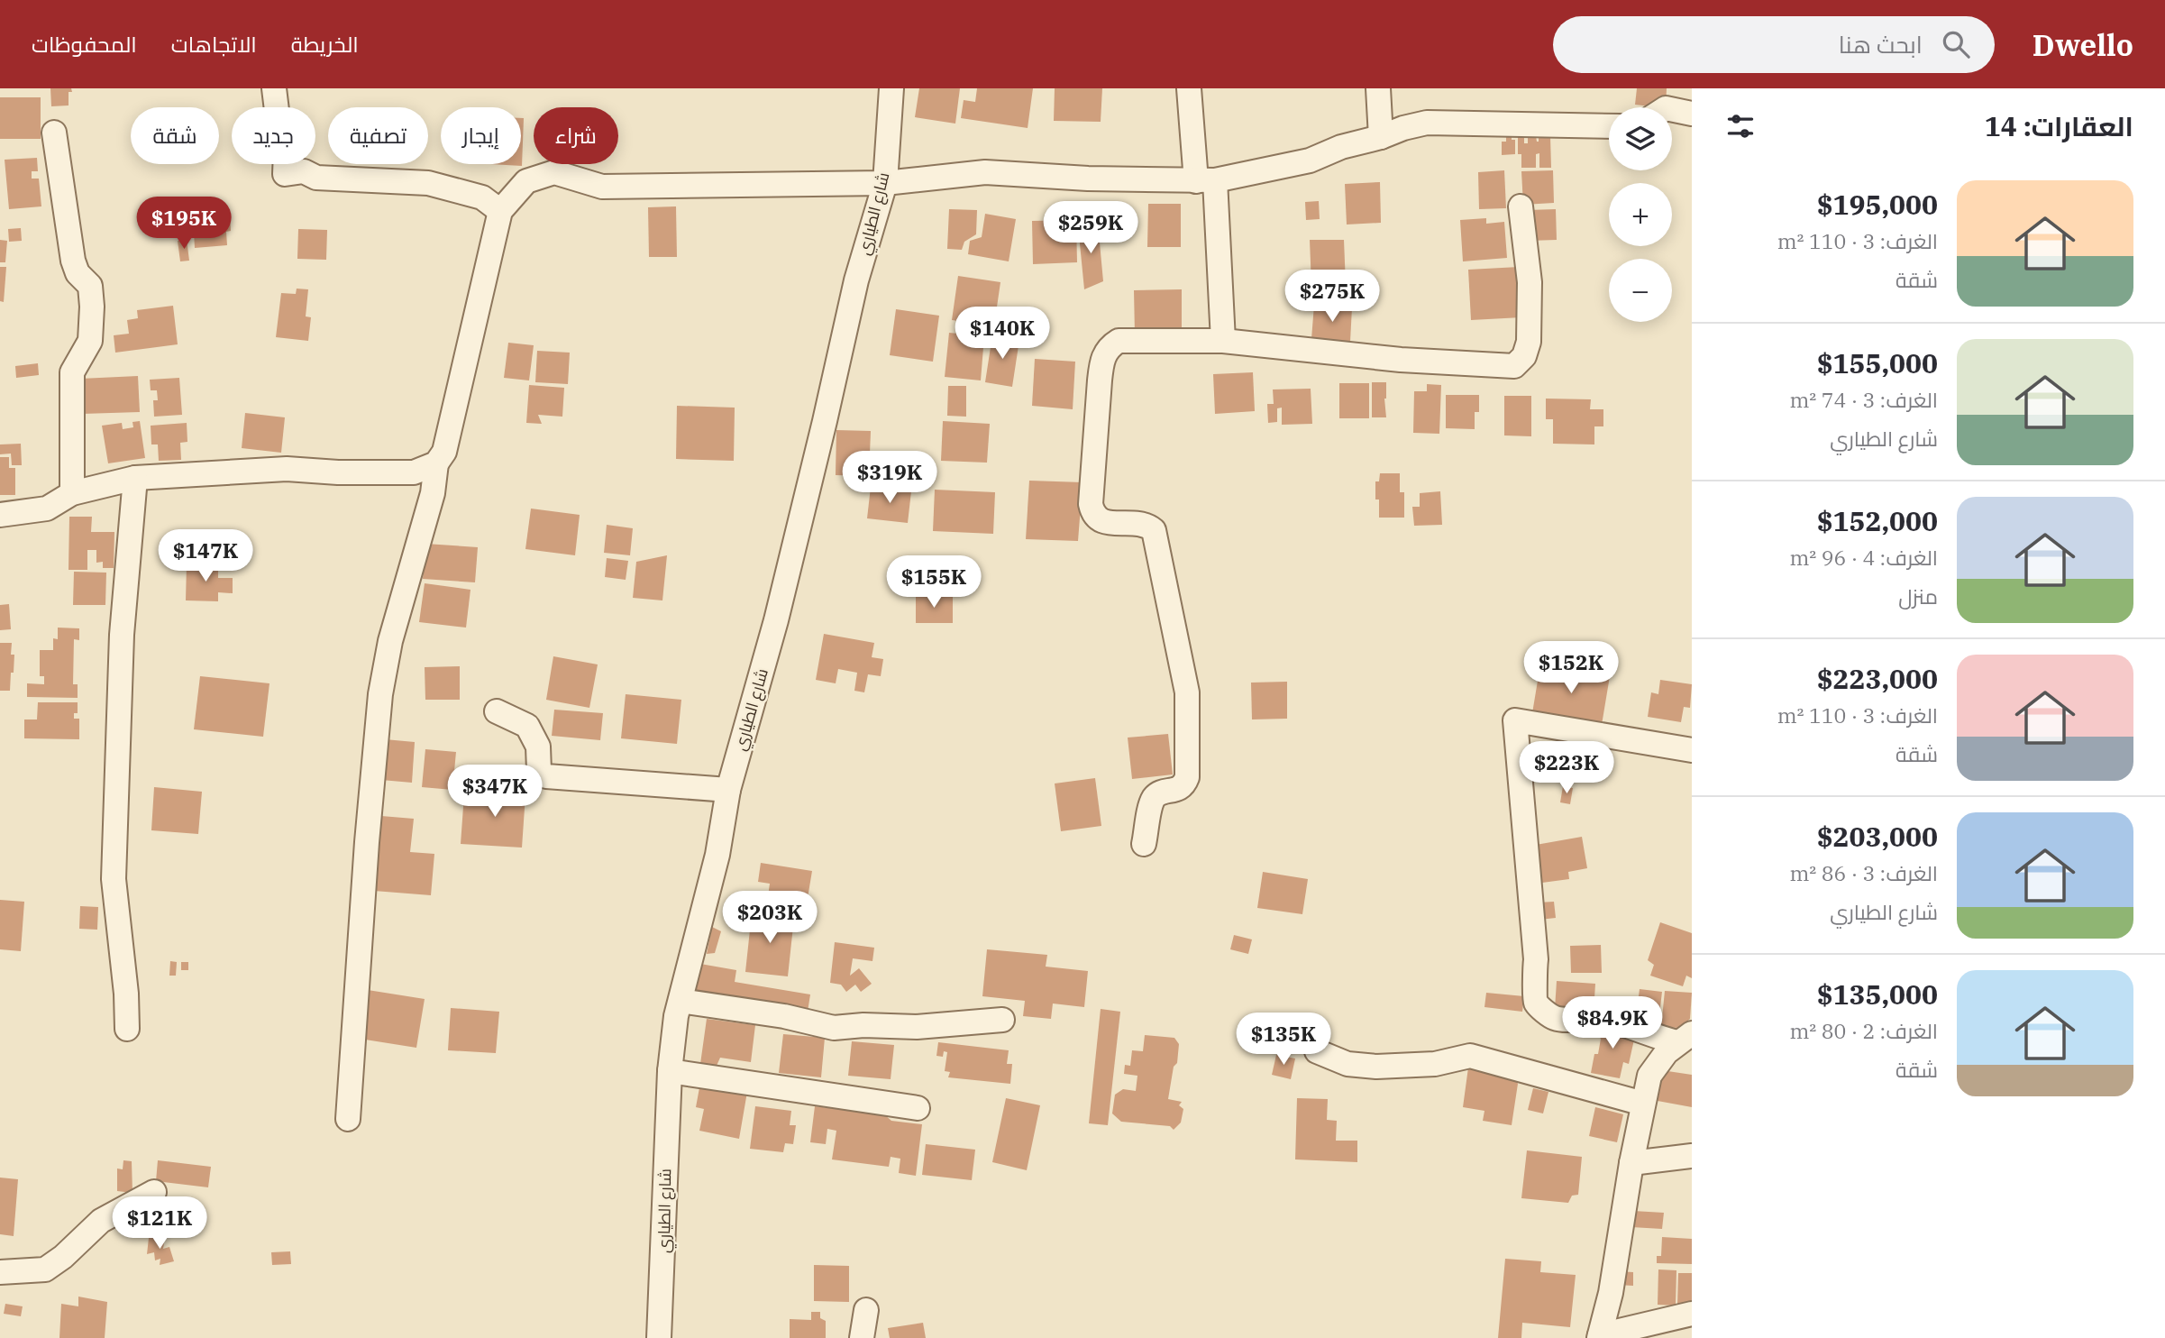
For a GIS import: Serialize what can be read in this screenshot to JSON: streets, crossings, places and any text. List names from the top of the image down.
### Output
{
  "streets": {
    "street": ["شارع الطياري"]
  },
  "page": {
    "header": "Dwello",
    "search": "ابحث هنا",
    "nav": ["الخريطة", "الاتجاهات", "المحفوظات"],
    "heading": "العقارات: 14",
    "map_buttons": ["+", "−"],
    "chip": [
      "شراء",
      "إيجار",
      "تصفية",
      "جديد",
      "شقة"
    ],
    "list": [
      {
        "name": "$195,000",
        "note": "الغرف: 3 · 110 m² · شقة"
      },
      {
        "name": "$155,000",
        "note": "الغرف: 3 · 74 m² · شارع الطياري"
      },
      {
        "name": "$152,000",
        "note": "الغرف: 4 · 96 m² · منزل"
      },
      {
        "name": "$223,000",
        "note": "الغرف: 3 · 110 m² · شقة"
      },
      {
        "name": "$203,000",
        "note": "الغرف: 3 · 86 m² · شارع الطياري"
      },
      {
        "name": "$135,000",
        "note": "الغرف: 2 · 80 m² · شقة"
      }
    ],
    "price": [
      "$195K",
      "$259K",
      "$275K",
      "$140K",
      "$319K",
      "$147K",
      "$155K",
      "$152K",
      "$223K",
      "$347K",
      "$203K",
      "$84.9K",
      "$135K",
      "$121K"
    ]
  }
}
